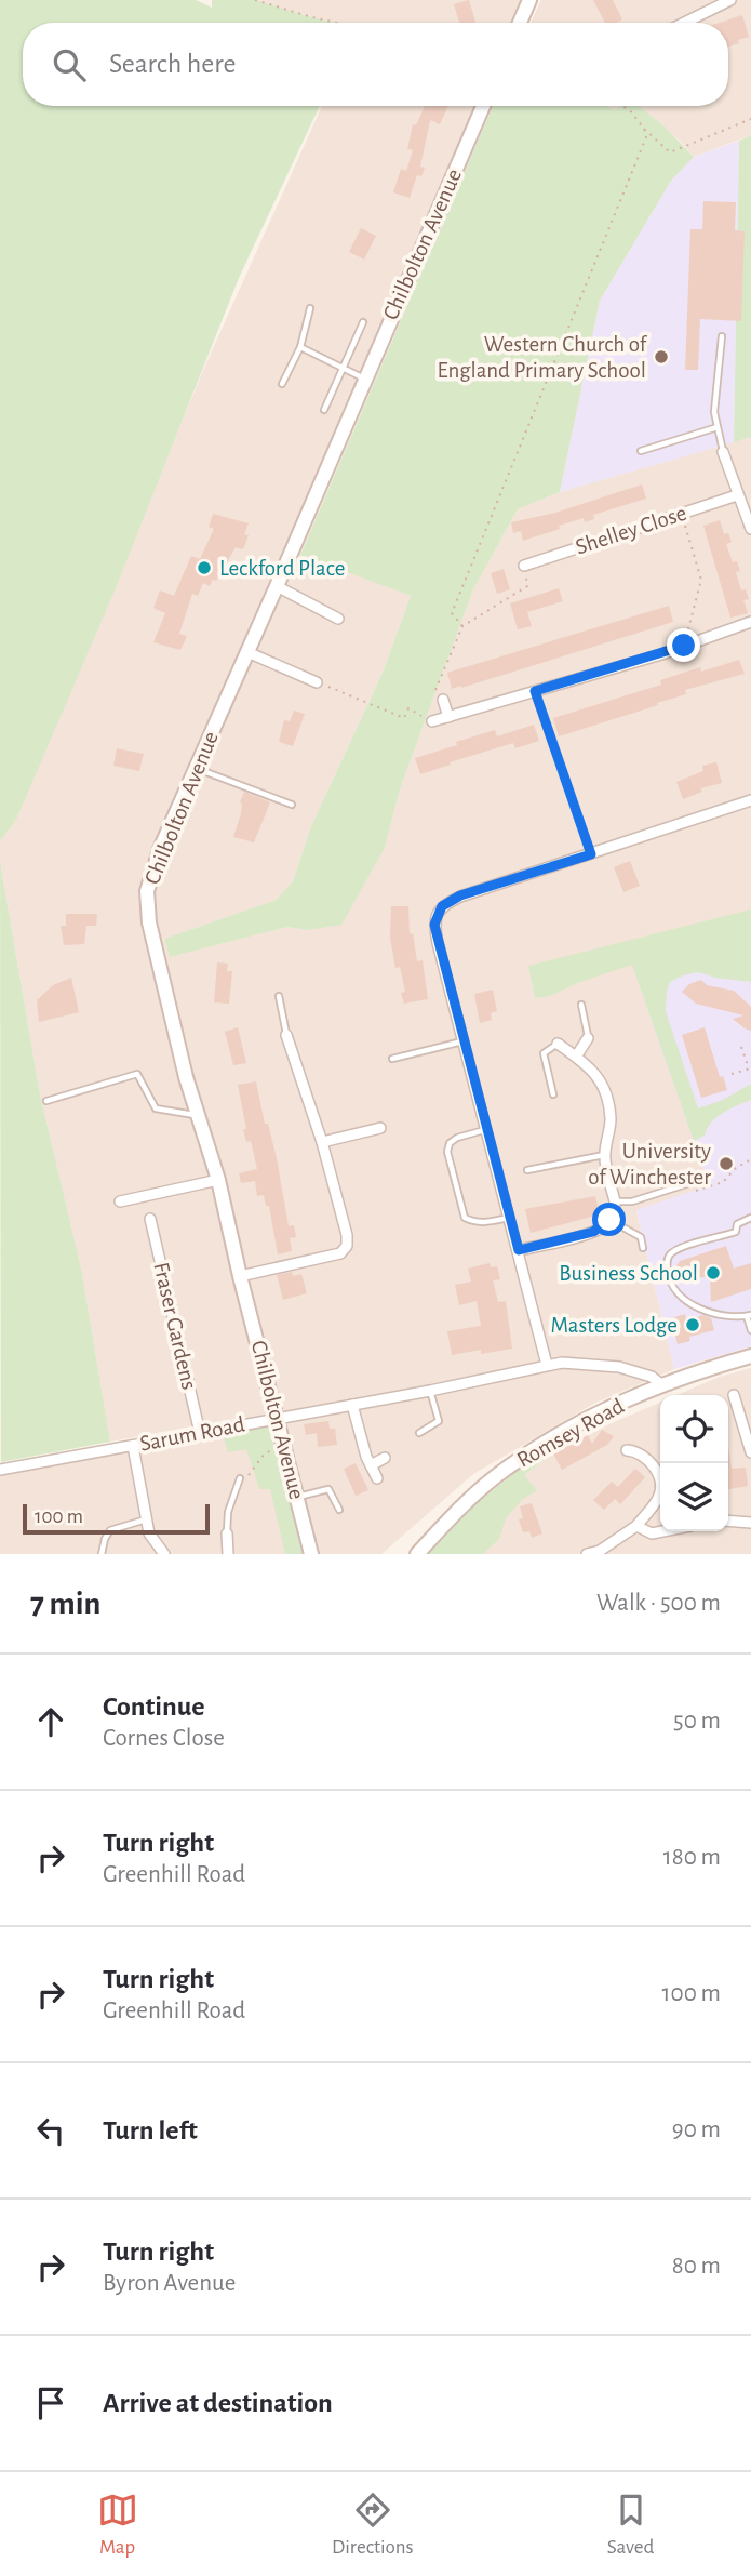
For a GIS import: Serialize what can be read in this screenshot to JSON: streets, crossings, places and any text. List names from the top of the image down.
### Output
{
  "streets": {
    "main road": ["Chilbolton Avenue", "Romsey Road"],
    "street": ["Shelley Close", "Fraser Gardens", "Sarum Road"]
  },
  "crossings": [
    ["Chilbolton Avenue", "Sarum Road"],
    ["Fraser Gardens", "Sarum Road"],
    ["Romsey Road", "Sarum Road"]
  ],
  "places": [
    "Western Church of England Primary School",
    "Leckford Place",
    "University of Winchester",
    "Business School",
    "Masters Lodge"
  ],
  "scale_bar": "100 m",
  "page": {
    "search": "Search here",
    "scale": "100 m",
    "heading": ["7 min", "Walk · 500 m"],
    "list": [
      ["Continue", "Cornes Close", "50 m"],
      ["Turn right", "Greenhill Road", "180 m"],
      ["Turn right", "Greenhill Road", "100 m"],
      ["Turn left", "90 m"],
      ["Turn right", "Byron Avenue", "80 m"],
      "Arrive at destination"
    ],
    "nav": ["Map", "Directions", "Saved"]
  }
}
